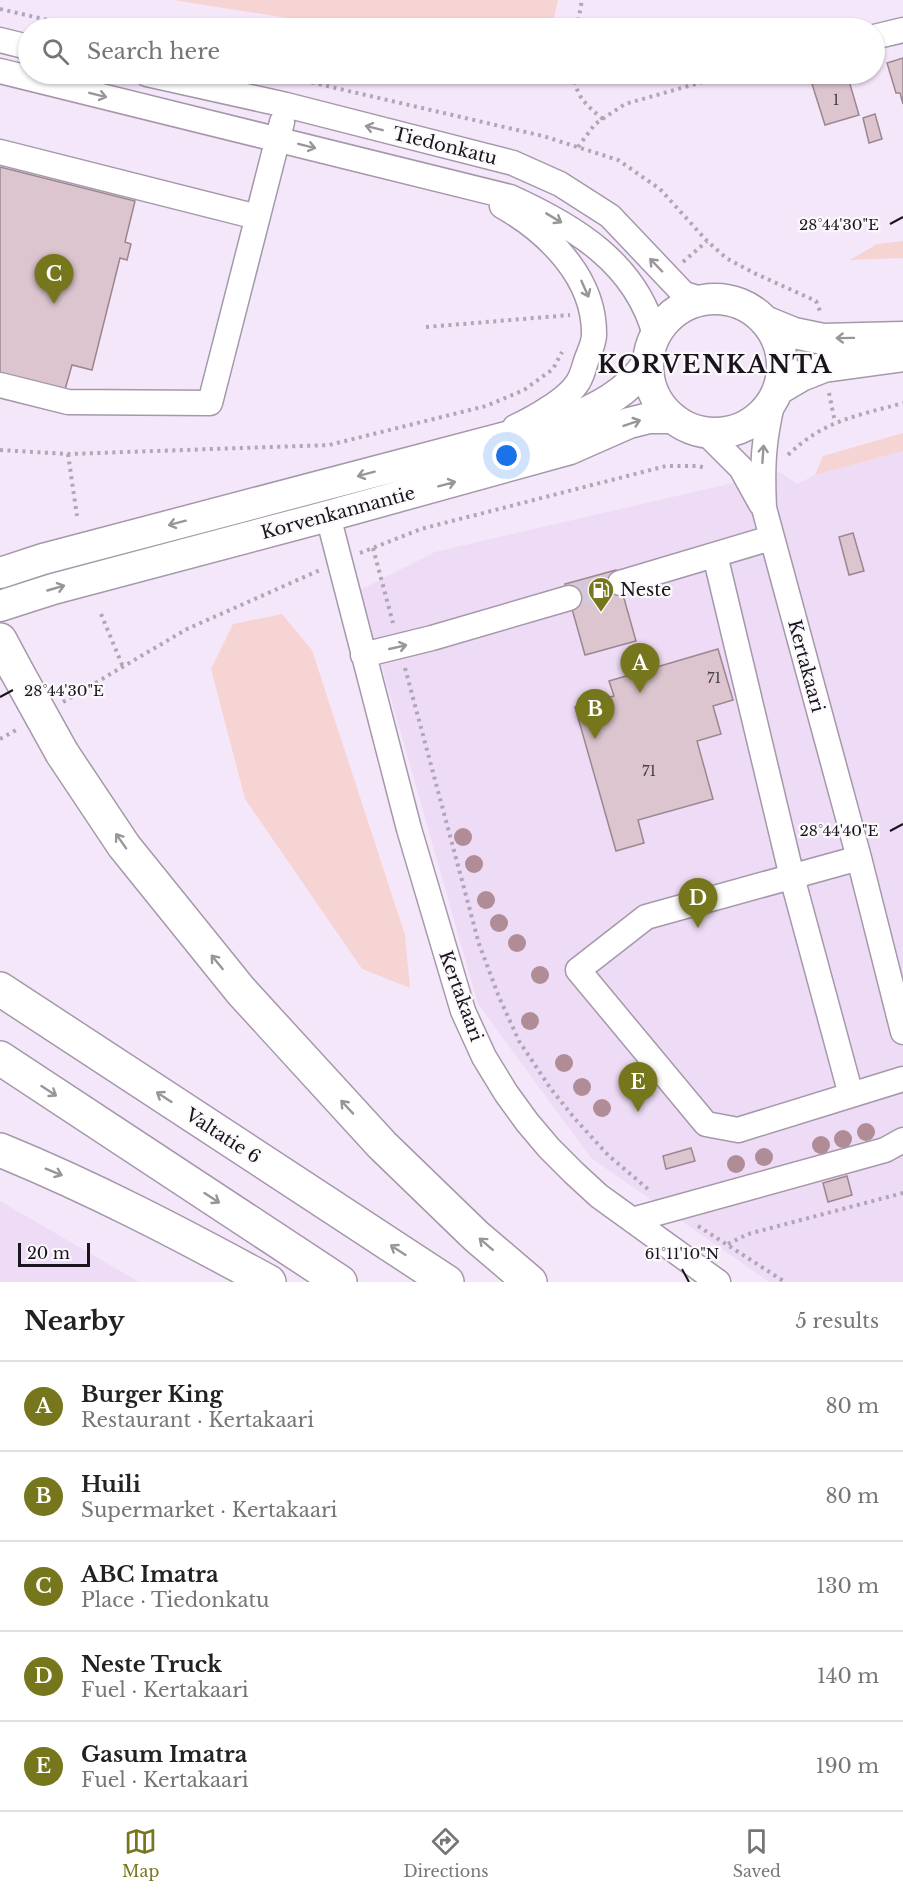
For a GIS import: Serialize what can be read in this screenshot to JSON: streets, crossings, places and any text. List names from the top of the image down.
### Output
{
  "streets": {
    "highway": ["Valtatie 6"],
    "main road": ["Korvenkannantie"],
    "street": ["Tiedonkatu", "Kertakaari"]
  },
  "crossings": [
    ["Tiedonkatu", "Korvenkannantie"],
    ["Tiedonkatu", "Kertakaari"],
    ["Korvenkannantie", "Kertakaari"]
  ],
  "districts": ["KORVENKANTA"],
  "places": {
    "fuel station": ["Neste"]
  },
  "house_numbers": ["1", "71", "71"],
  "scale_bar": "20 m",
  "page": {
    "search": "Search here",
    "pins": [
      "C",
      "A",
      "B",
      "D",
      "E"
    ],
    "scale": "20 m",
    "heading": ["Nearby", "5 results"],
    "list": [
      {
        "mark": "A",
        "name": "Burger King",
        "note": "Restaurant · Kertakaari",
        "value": "80 m"
      },
      {
        "mark": "B",
        "name": "Huili",
        "note": "Supermarket · Kertakaari",
        "value": "80 m"
      },
      {
        "mark": "C",
        "name": "ABC Imatra",
        "note": "Place · Tiedonkatu",
        "value": "130 m"
      },
      {
        "mark": "D",
        "name": "Neste Truck",
        "note": "Fuel · Kertakaari",
        "value": "140 m"
      },
      {
        "mark": "E",
        "name": "Gasum Imatra",
        "note": "Fuel · Kertakaari",
        "value": "190 m"
      }
    ],
    "nav": ["Map", "Directions", "Saved"]
  },
  "coordinates": ["28°44'30\"E", "28°44'40\"E", "61°11'10\"N"]
}
